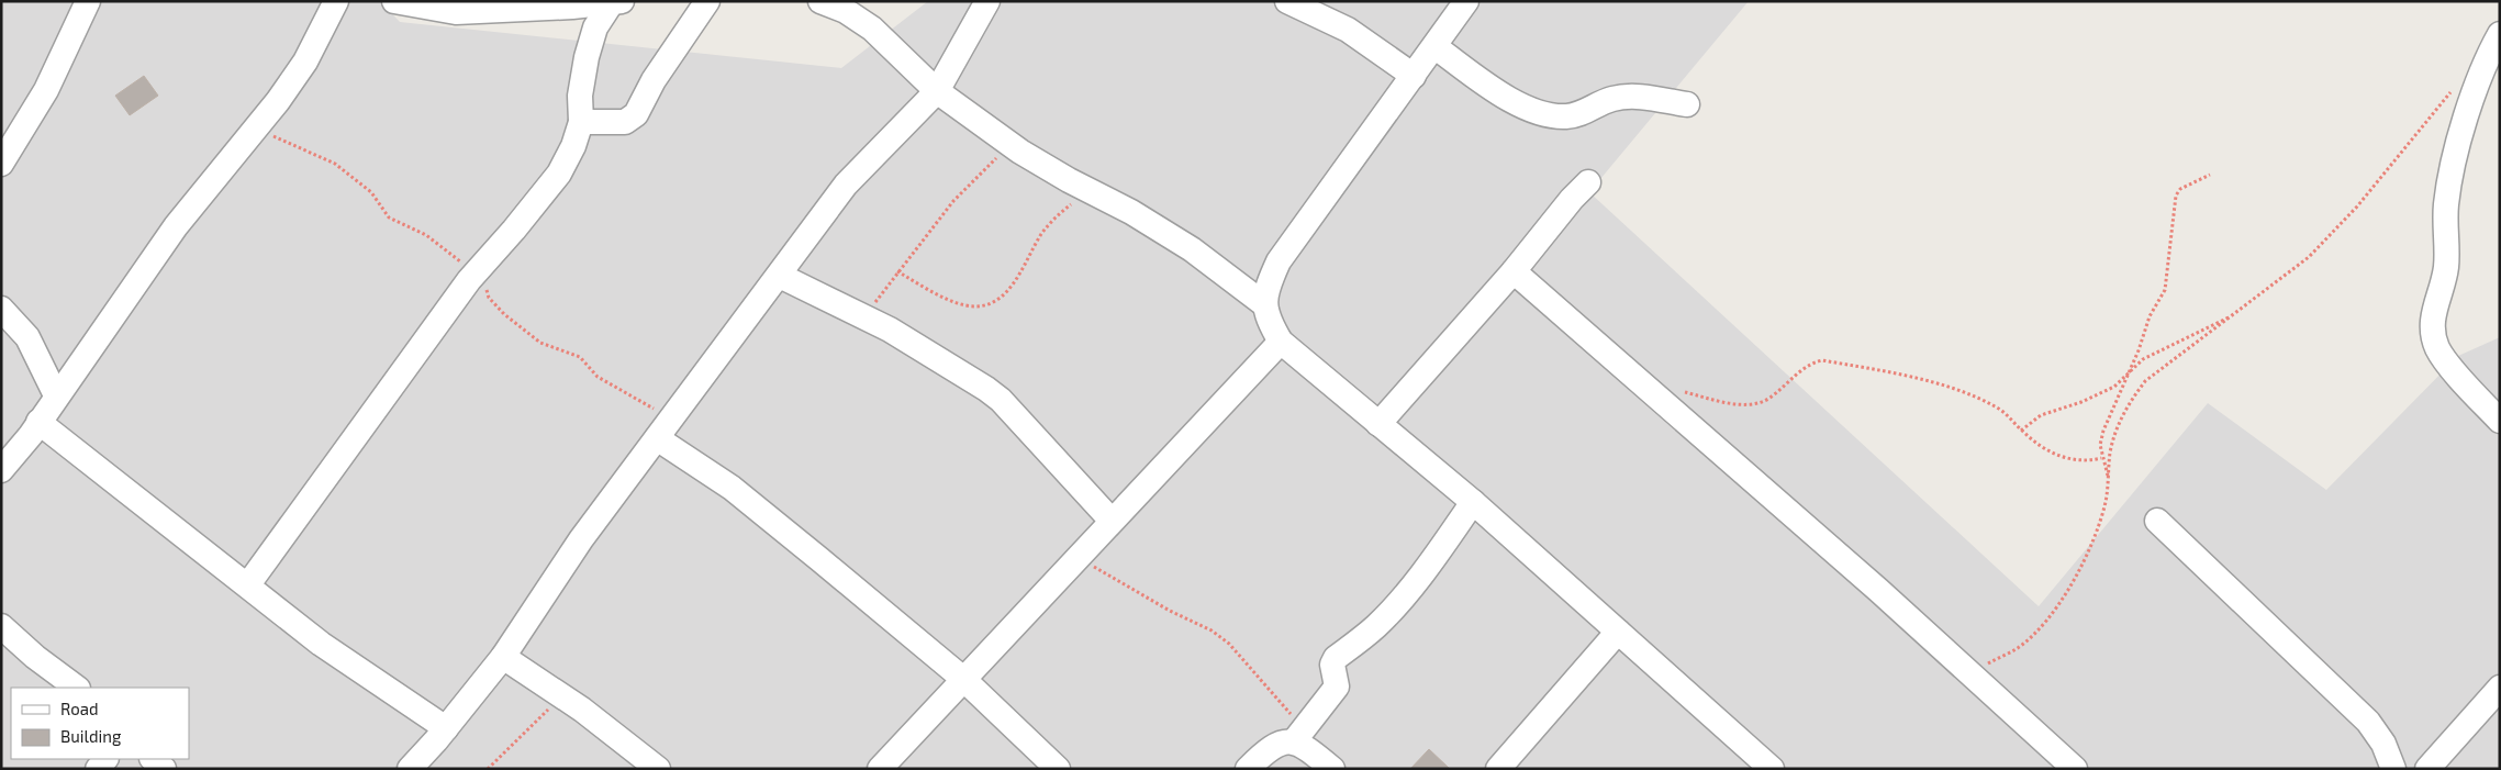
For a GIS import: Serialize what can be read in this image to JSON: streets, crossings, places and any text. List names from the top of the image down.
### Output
{
  "legend": ["Road", "Building"]
}
